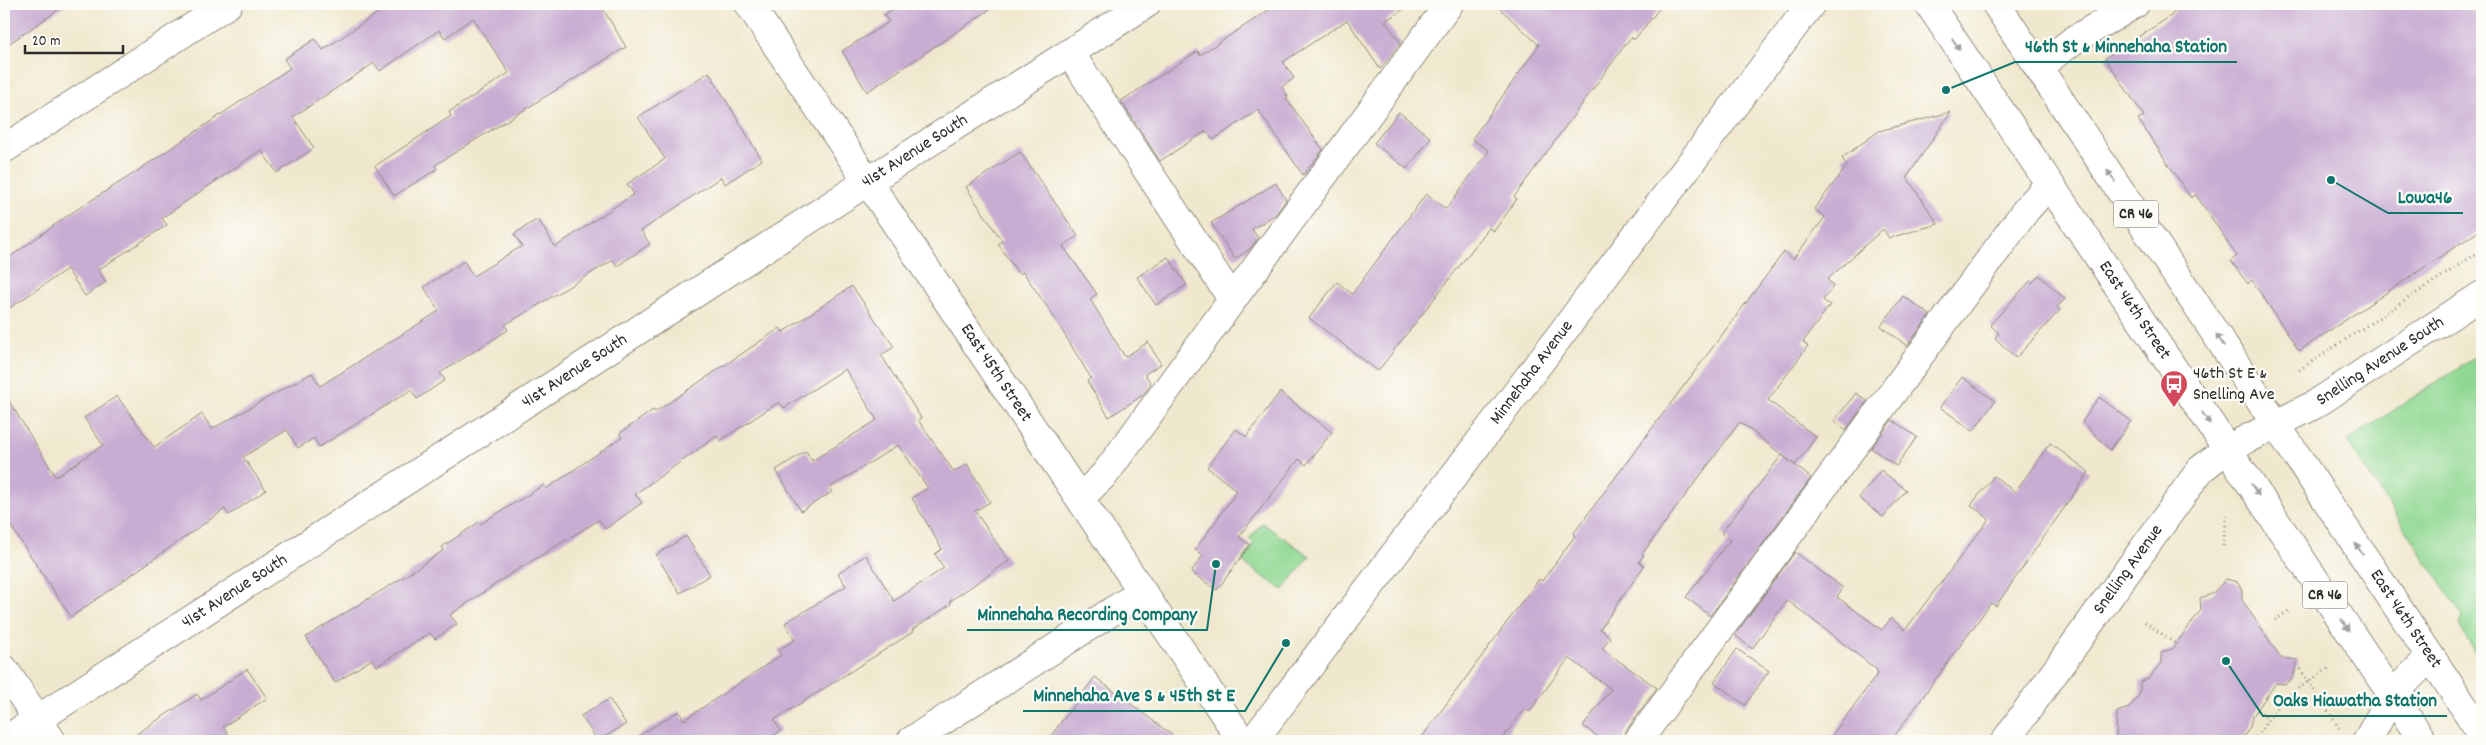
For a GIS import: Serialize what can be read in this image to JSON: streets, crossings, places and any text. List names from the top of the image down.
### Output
{
  "streets": {
    "street": [
      "41st Avenue South",
      "CR 46",
      "East 46th Street",
      "Snelling Avenue South",
      "Minnehaha Avenue",
      "East 45th Street",
      "Snelling Avenue"
    ]
  },
  "crossings": [
    ["41st Avenue South", "East 45th Street"],
    ["East 46th Street", "Snelling Avenue South"],
    ["East 46th Street", "Snelling Avenue"],
    ["Snelling Avenue South", "Snelling Avenue"]
  ],
  "places": {
    "other": [
      "46th St & Minnehaha Station",
      "Lowa46",
      "Minnehaha Recording Company",
      "Minnehaha Ave S & 45th St E",
      "Oaks Hiawatha Station"
    ],
    "bus stop": ["46th St E & Snelling Ave"]
  },
  "scale_bar": "20 m"
}
